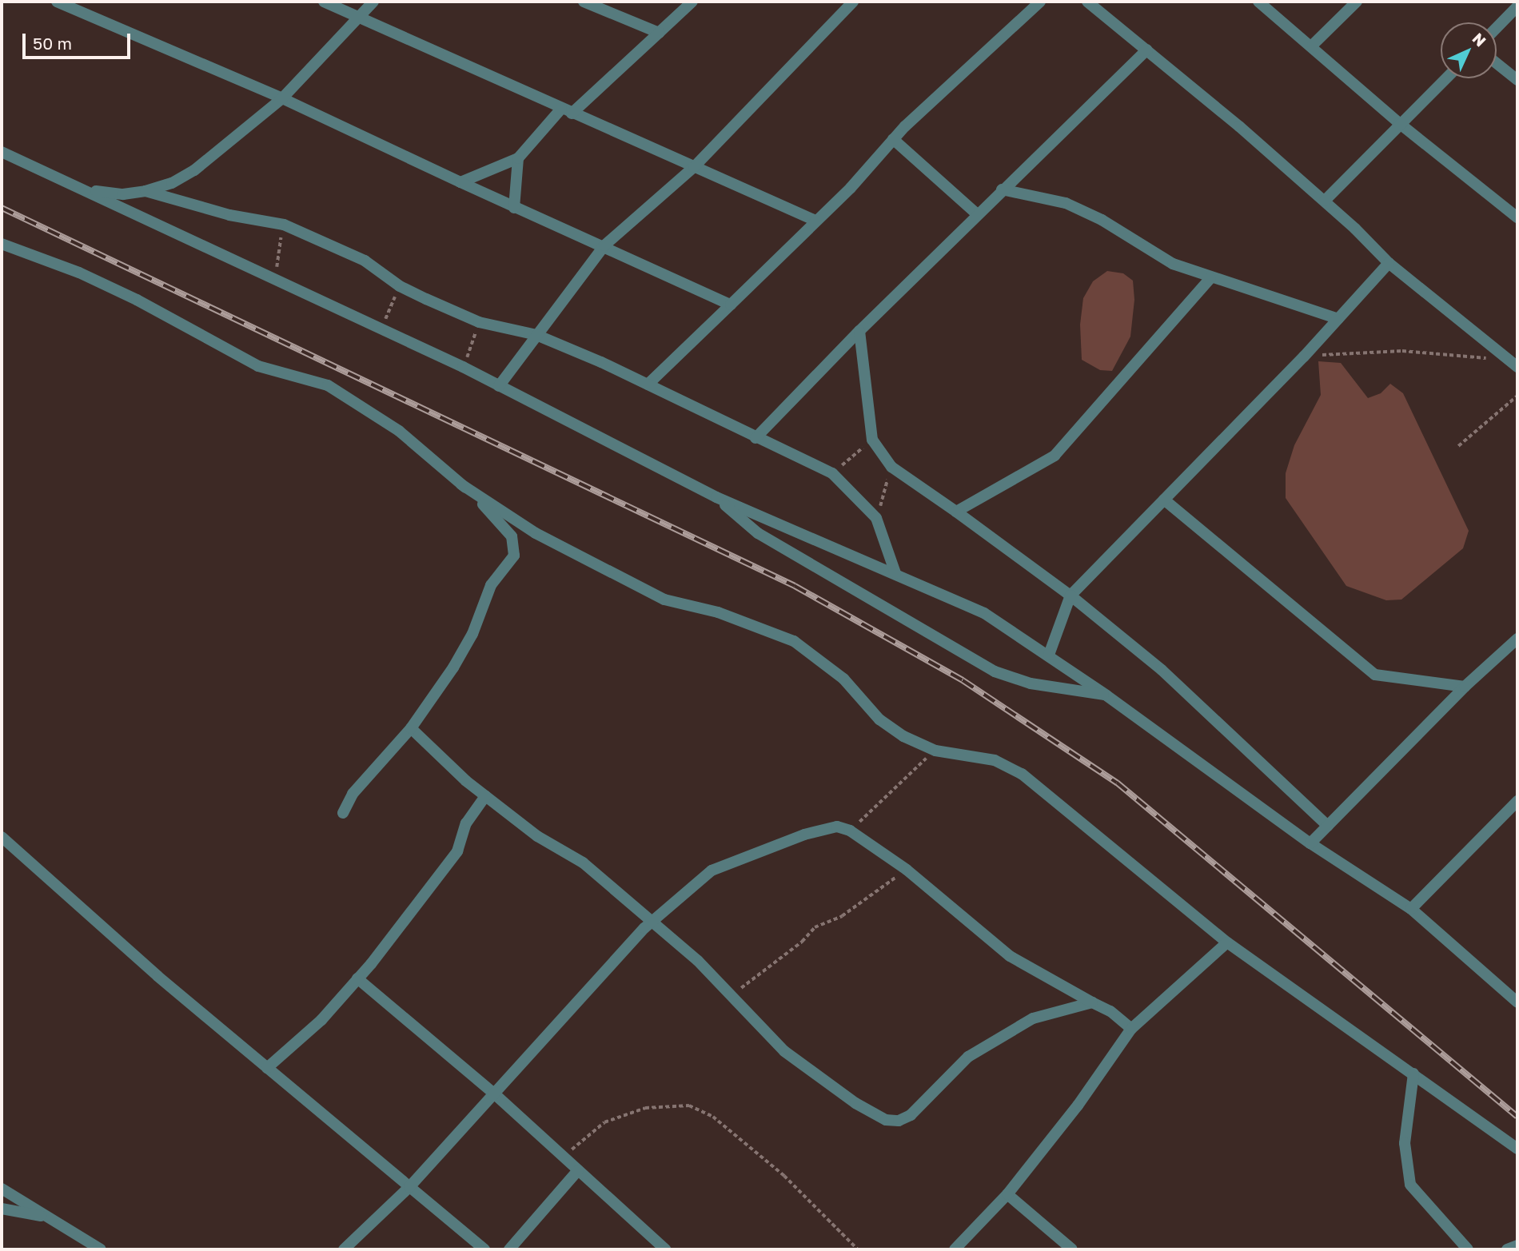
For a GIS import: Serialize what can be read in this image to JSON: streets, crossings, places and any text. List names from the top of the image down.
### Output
{
  "scale_bar": "50 m",
  "north": "top right"
}
